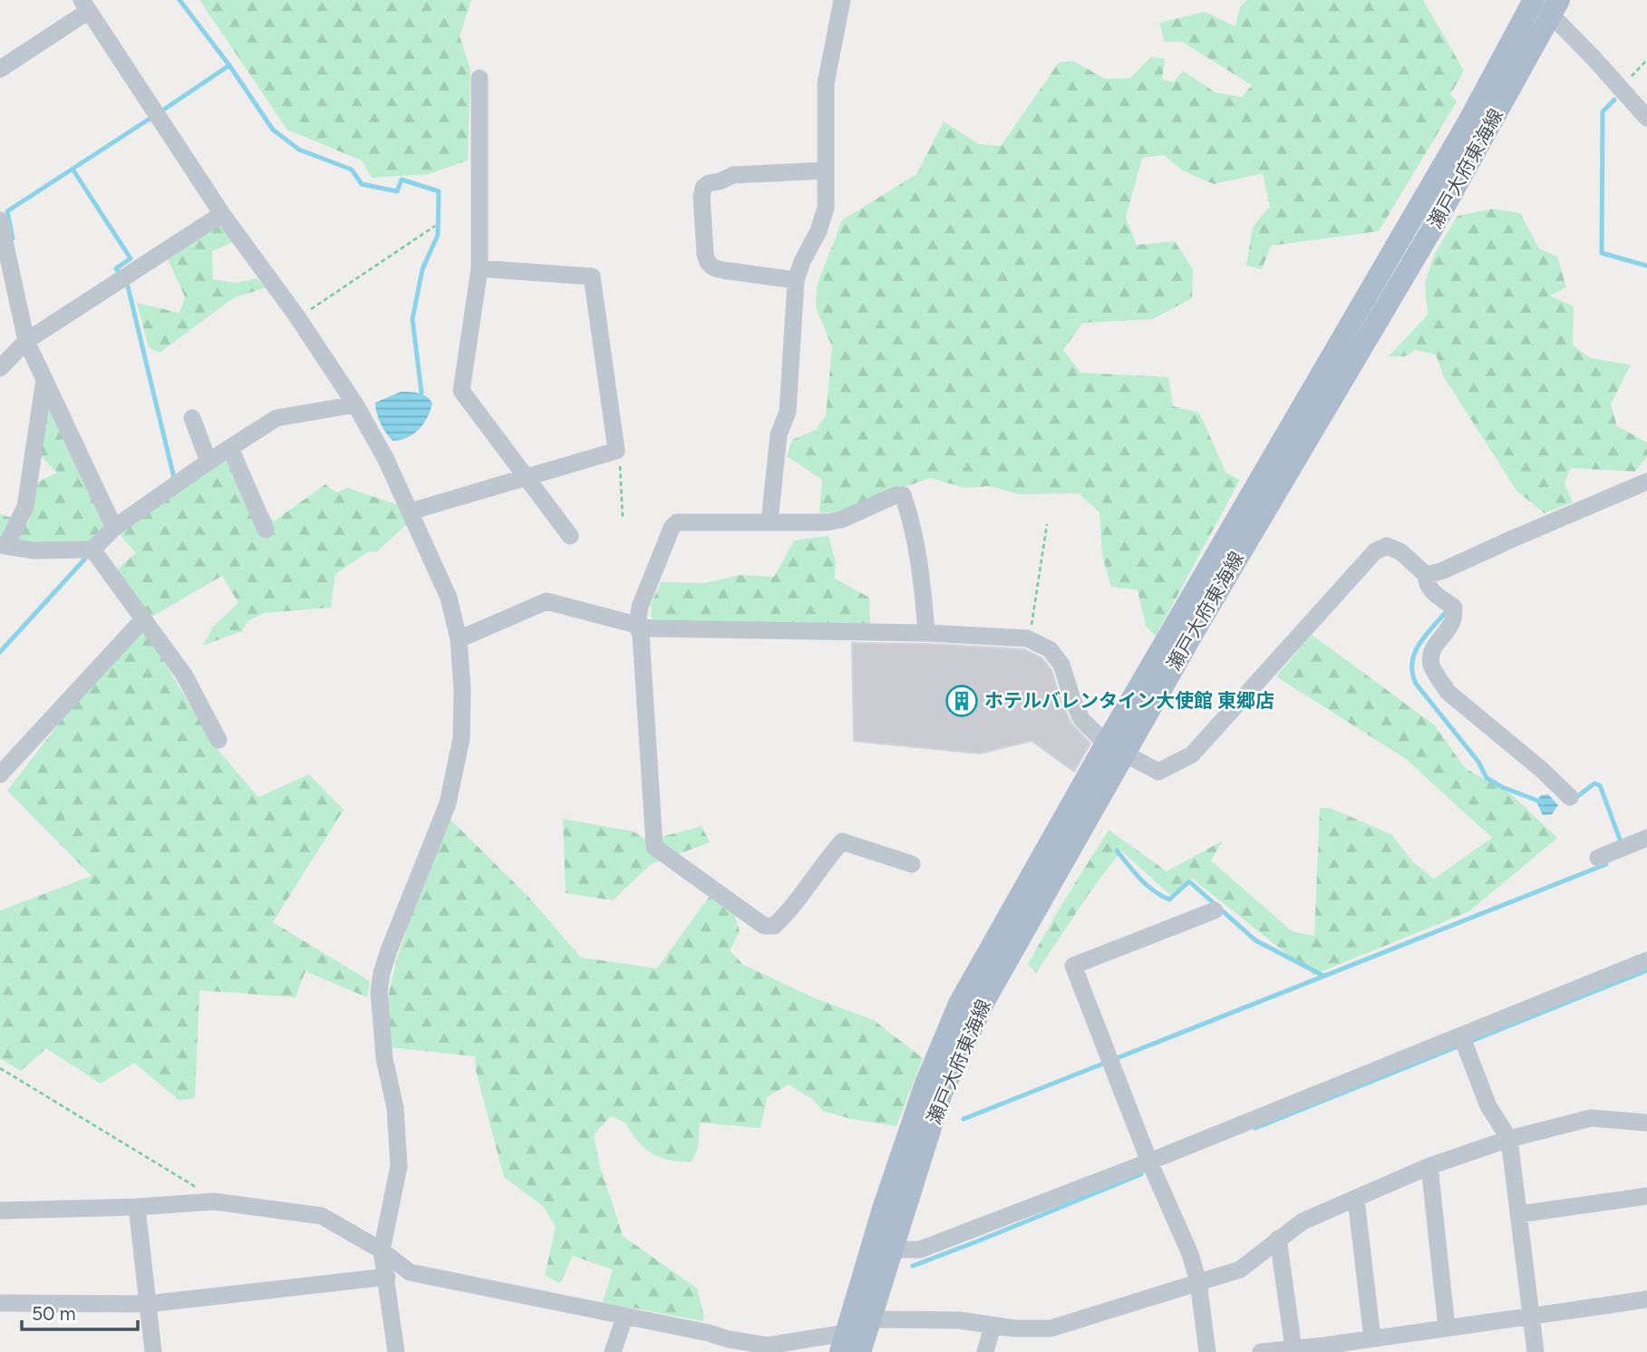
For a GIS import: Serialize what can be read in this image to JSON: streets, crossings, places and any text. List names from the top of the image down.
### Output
{
  "streets": {
    "main road": ["瀬戸大府東海線"]
  },
  "places": {
    "building": ["ホテルバレンタイン大使館 東郷店"]
  },
  "scale_bar": "50 m"
}
